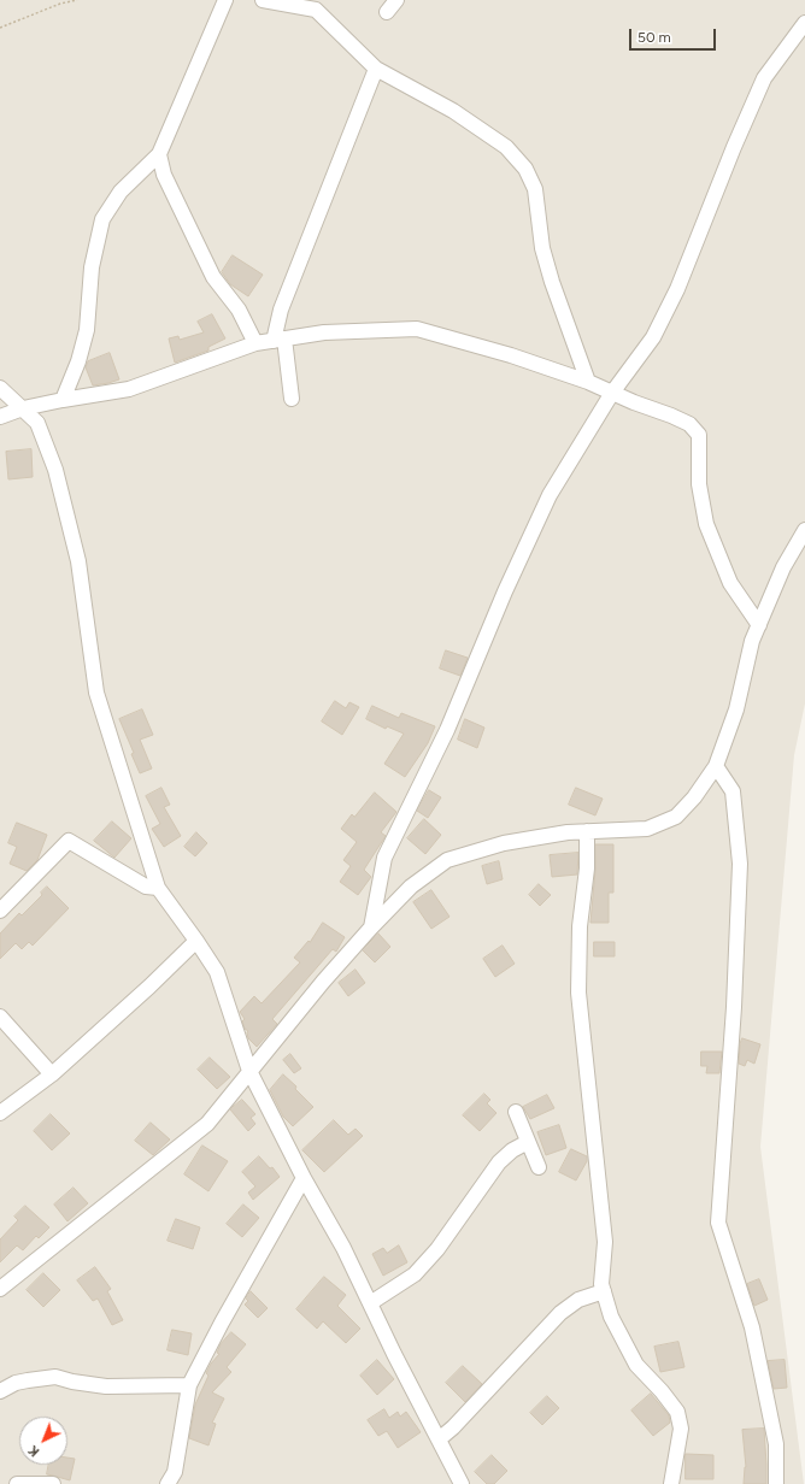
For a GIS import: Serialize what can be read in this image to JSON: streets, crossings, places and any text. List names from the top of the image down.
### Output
{
  "scale_bar": "50 m",
  "north": "bottom left"
}
